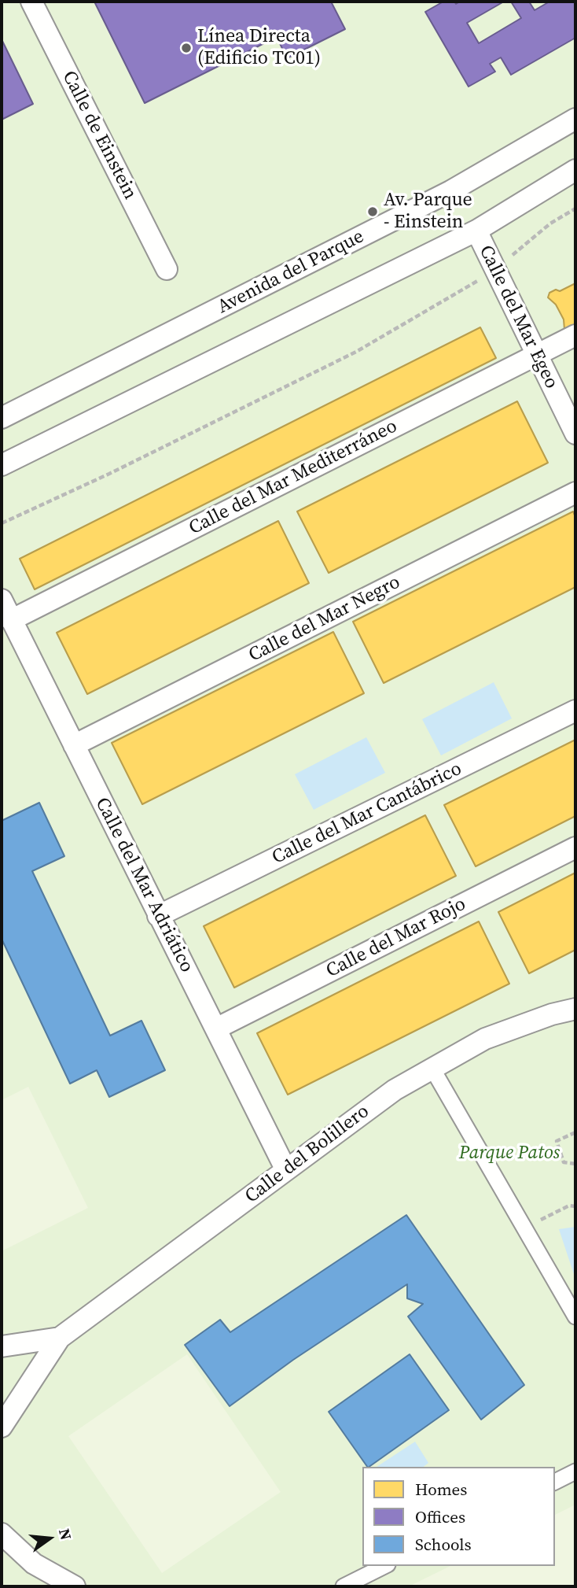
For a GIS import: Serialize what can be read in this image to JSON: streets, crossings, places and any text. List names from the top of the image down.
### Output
{
  "streets": {
    "street": [
      "Calle de Einstein",
      "Avenida del Parque",
      "Calle del Mar Egeo",
      "Calle del Mar Mediterráneo",
      "Calle del Mar Negro",
      "Calle del Mar Cantábrico",
      "Calle del Mar Adriático",
      "Calle del Mar Rojo",
      "Calle del Bolillero"
    ]
  },
  "crossings": [
    ["Calle del Mar Egeo", "Calle del Mar Mediterráneo"],
    ["Calle del Mar Mediterráneo", "Calle del Mar Adriático"],
    ["Calle del Mar Negro", "Calle del Mar Adriático"],
    ["Calle del Mar Cantábrico", "Calle del Mar Adriático"],
    ["Calle del Mar Adriático", "Calle del Mar Rojo"],
    ["Calle del Mar Adriático", "Calle del Bolillero"]
  ],
  "parks": ["Parque Patos"],
  "places": ["Línea Directa (Edificio TC01)", "Av. Parque - Einstein"],
  "legend": ["Homes", "Offices", "Schools"],
  "north": "right"
}
